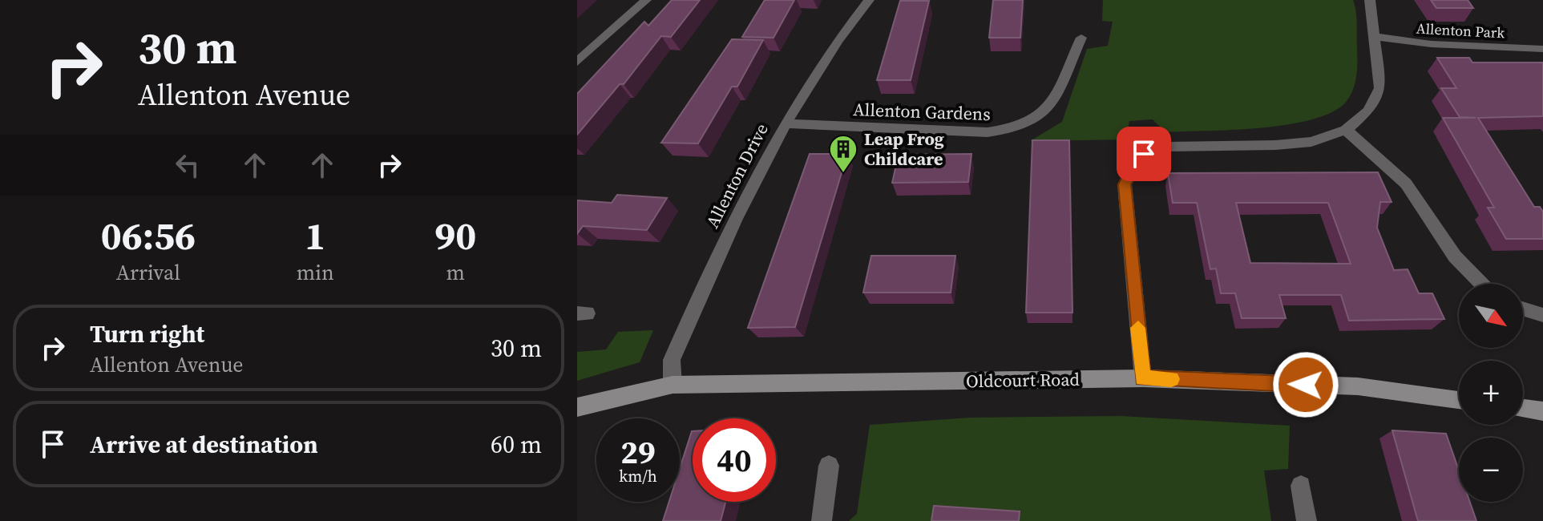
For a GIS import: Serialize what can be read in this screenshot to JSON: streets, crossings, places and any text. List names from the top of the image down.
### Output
{
  "streets": {
    "street": [
      "Allenton Park",
      "Allenton Gardens",
      "Allenton Drive",
      "Oldcourt Road"
    ]
  },
  "crossings": [
    ["Allenton Gardens", "Allenton Drive"],
    ["Allenton Drive", "Oldcourt Road"]
  ],
  "places": {
    "building": ["Leap Frog Childcare"]
  },
  "north": "bottom right",
  "page": {
    "turn": ["30 m", "Allenton Avenue"],
    "eta": [
      "06:56",
      "Arrival",
      "1",
      "min",
      "90",
      "m"
    ],
    "map_buttons": ["+", "−"],
    "list": [
      {
        "name": "Turn right",
        "note": "Allenton Avenue",
        "value": "30 m"
      },
      {
        "name": "Arrive at destination",
        "value": "60 m"
      }
    ],
    "speed": "29 km/h",
    "limit": "40"
  }
}
